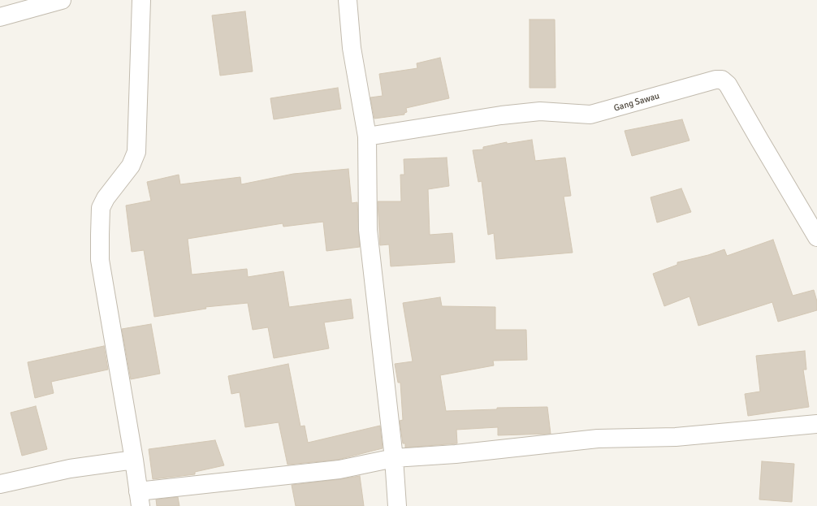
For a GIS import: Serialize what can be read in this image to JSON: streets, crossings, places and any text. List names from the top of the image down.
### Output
{
  "streets": {
    "street": ["Gang Sawau"]
  }
}
